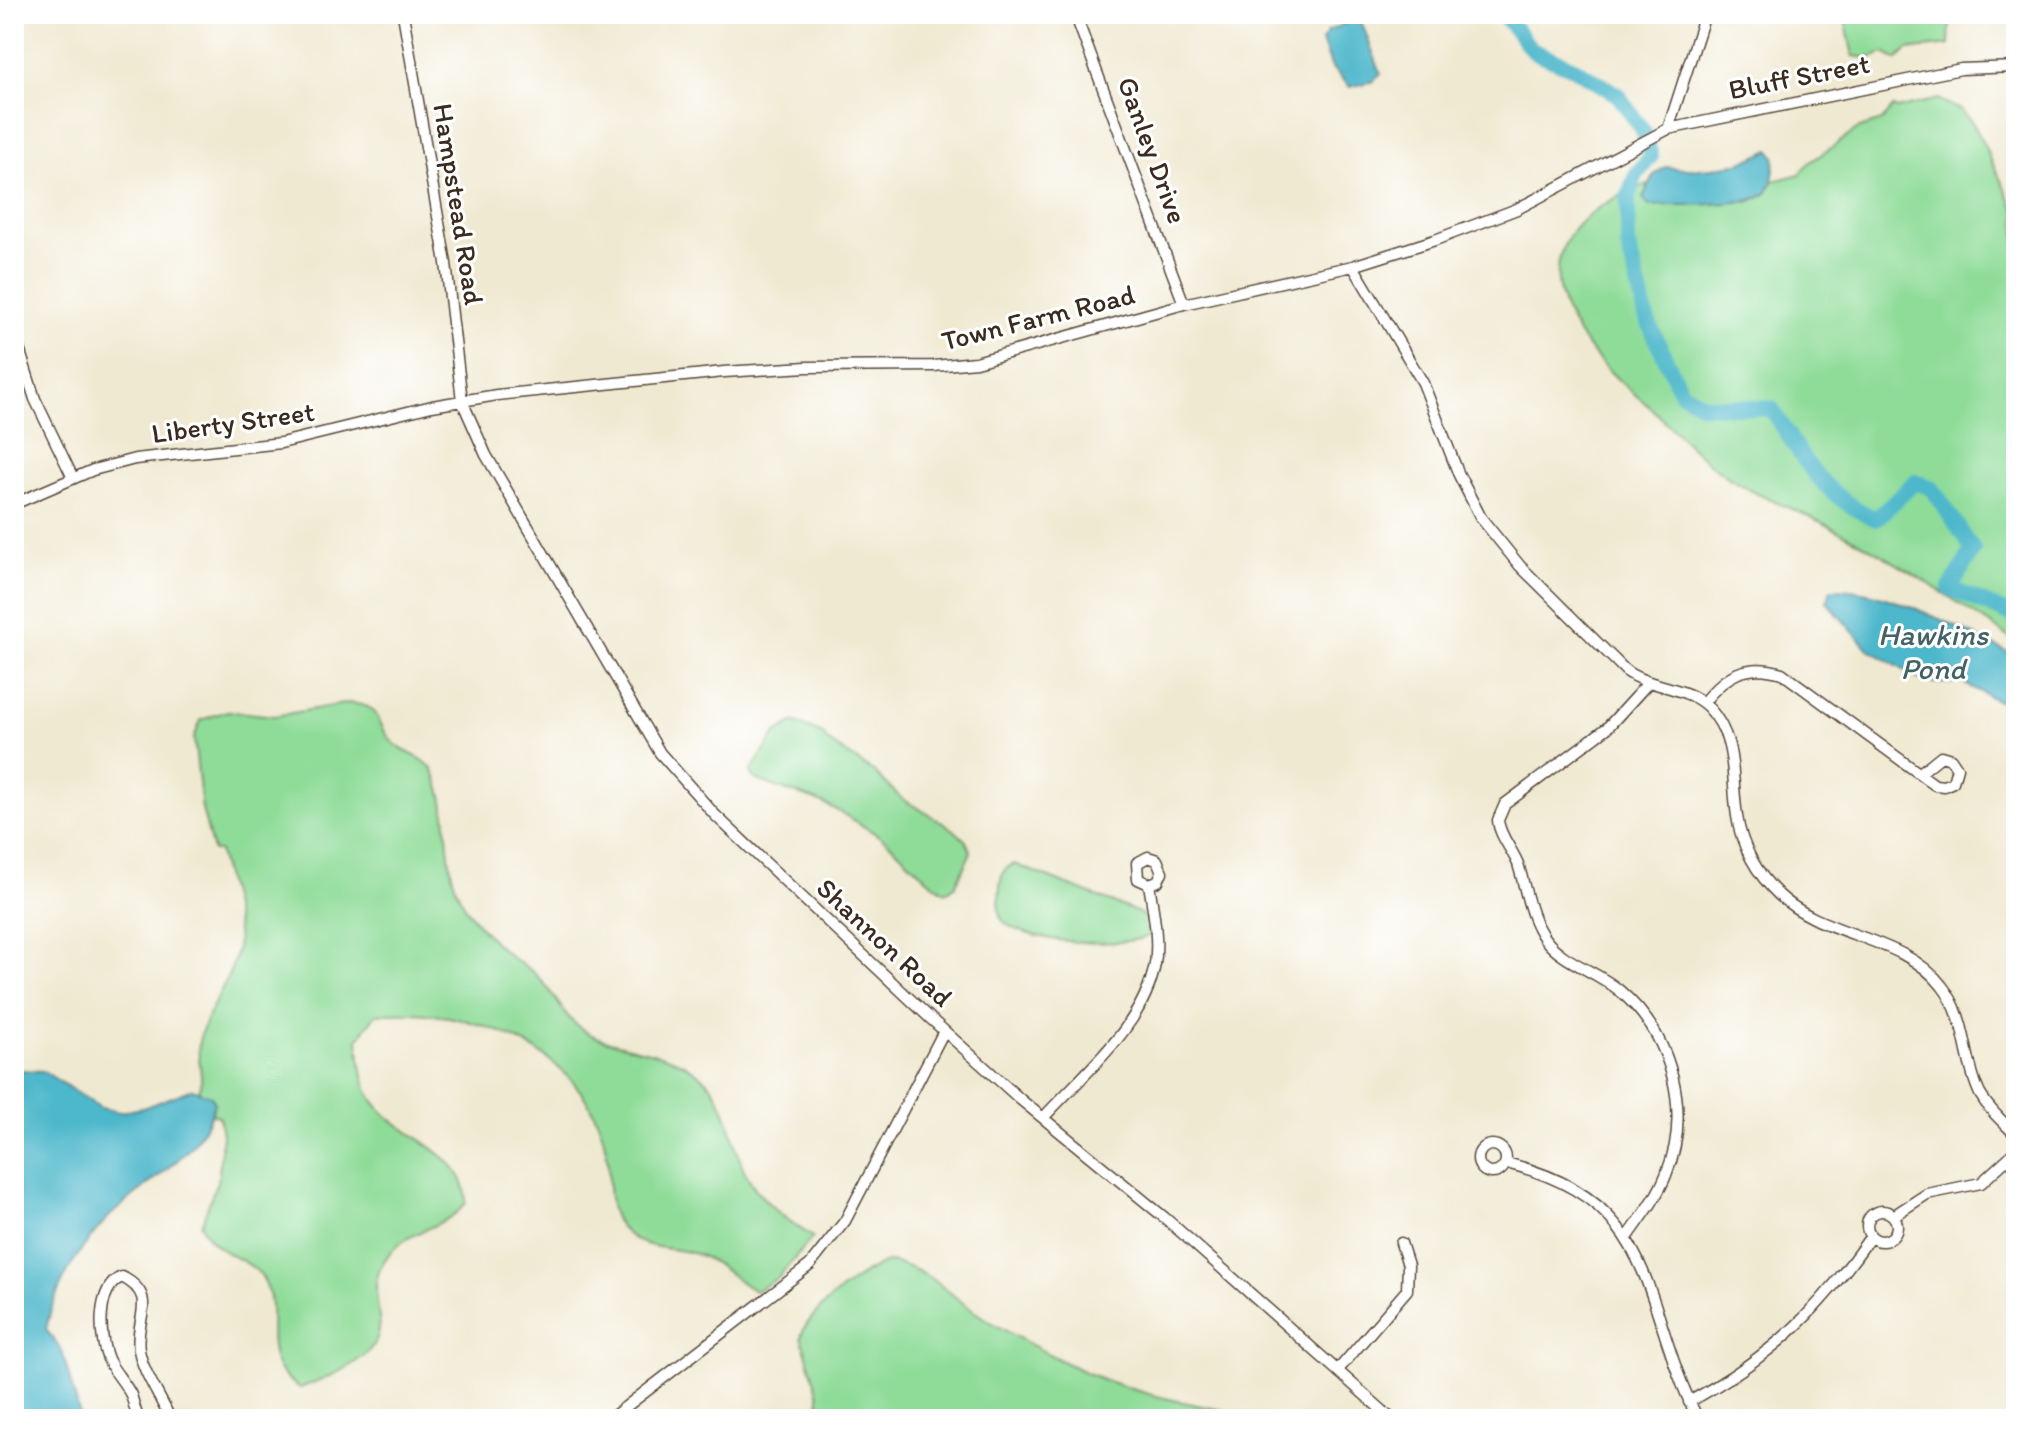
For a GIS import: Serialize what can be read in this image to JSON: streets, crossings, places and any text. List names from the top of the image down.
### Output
{
  "streets": {
    "street": [
      "Bluff Street",
      "Ganley Drive",
      "Hampstead Road",
      "Town Farm Road",
      "Liberty Street",
      "Shannon Road"
    ]
  },
  "crossings": [
    ["Bluff Street", "Town Farm Road"],
    ["Ganley Drive", "Town Farm Road"],
    ["Hampstead Road", "Town Farm Road"],
    ["Hampstead Road", "Liberty Street"],
    ["Hampstead Road", "Shannon Road"],
    ["Town Farm Road", "Liberty Street"],
    ["Town Farm Road", "Shannon Road"],
    ["Liberty Street", "Shannon Road"]
  ],
  "water": ["Hawkins Pond"]
}
